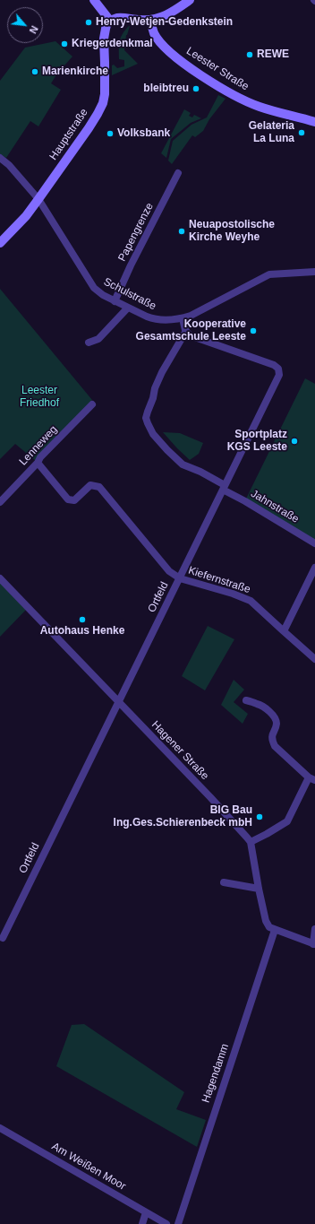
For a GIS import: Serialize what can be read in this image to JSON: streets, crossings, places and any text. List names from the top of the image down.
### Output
{
  "streets": {
    "main road": ["Leester Straße", "Hauptstraße"],
    "street": [
      "Papengrenze",
      "Schulstraße",
      "Lenneweg",
      "Jahnstraße",
      "Kiefernstraße",
      "Ortfeld",
      "Hagener Straße",
      "Hagendamm",
      "Am Weißen Moor"
    ]
  },
  "crossings": [
    ["Hauptstraße", "Schulstraße"],
    ["Papengrenze", "Schulstraße"],
    ["Jahnstraße", "Ortfeld"],
    ["Kiefernstraße", "Ortfeld"],
    ["Ortfeld", "Hagener Straße"]
  ],
  "parks": ["Leester Friedhof"],
  "places": [
    "Henry-Wetjen-Gedenkstein",
    "Kriegerdenkmal",
    "REWE",
    "Marienkirche",
    "bleibtreu",
    "Gelateria La Luna",
    "Volksbank",
    "Neuapostolische Kirche Weyhe",
    "Kooperative Gesamtschule Leeste",
    "Sportplatz KGS Leeste",
    "Autohaus Henke",
    "BIG Bau Ing.Ges.Schierenbeck mbH"
  ],
  "north": "bottom right"
}
